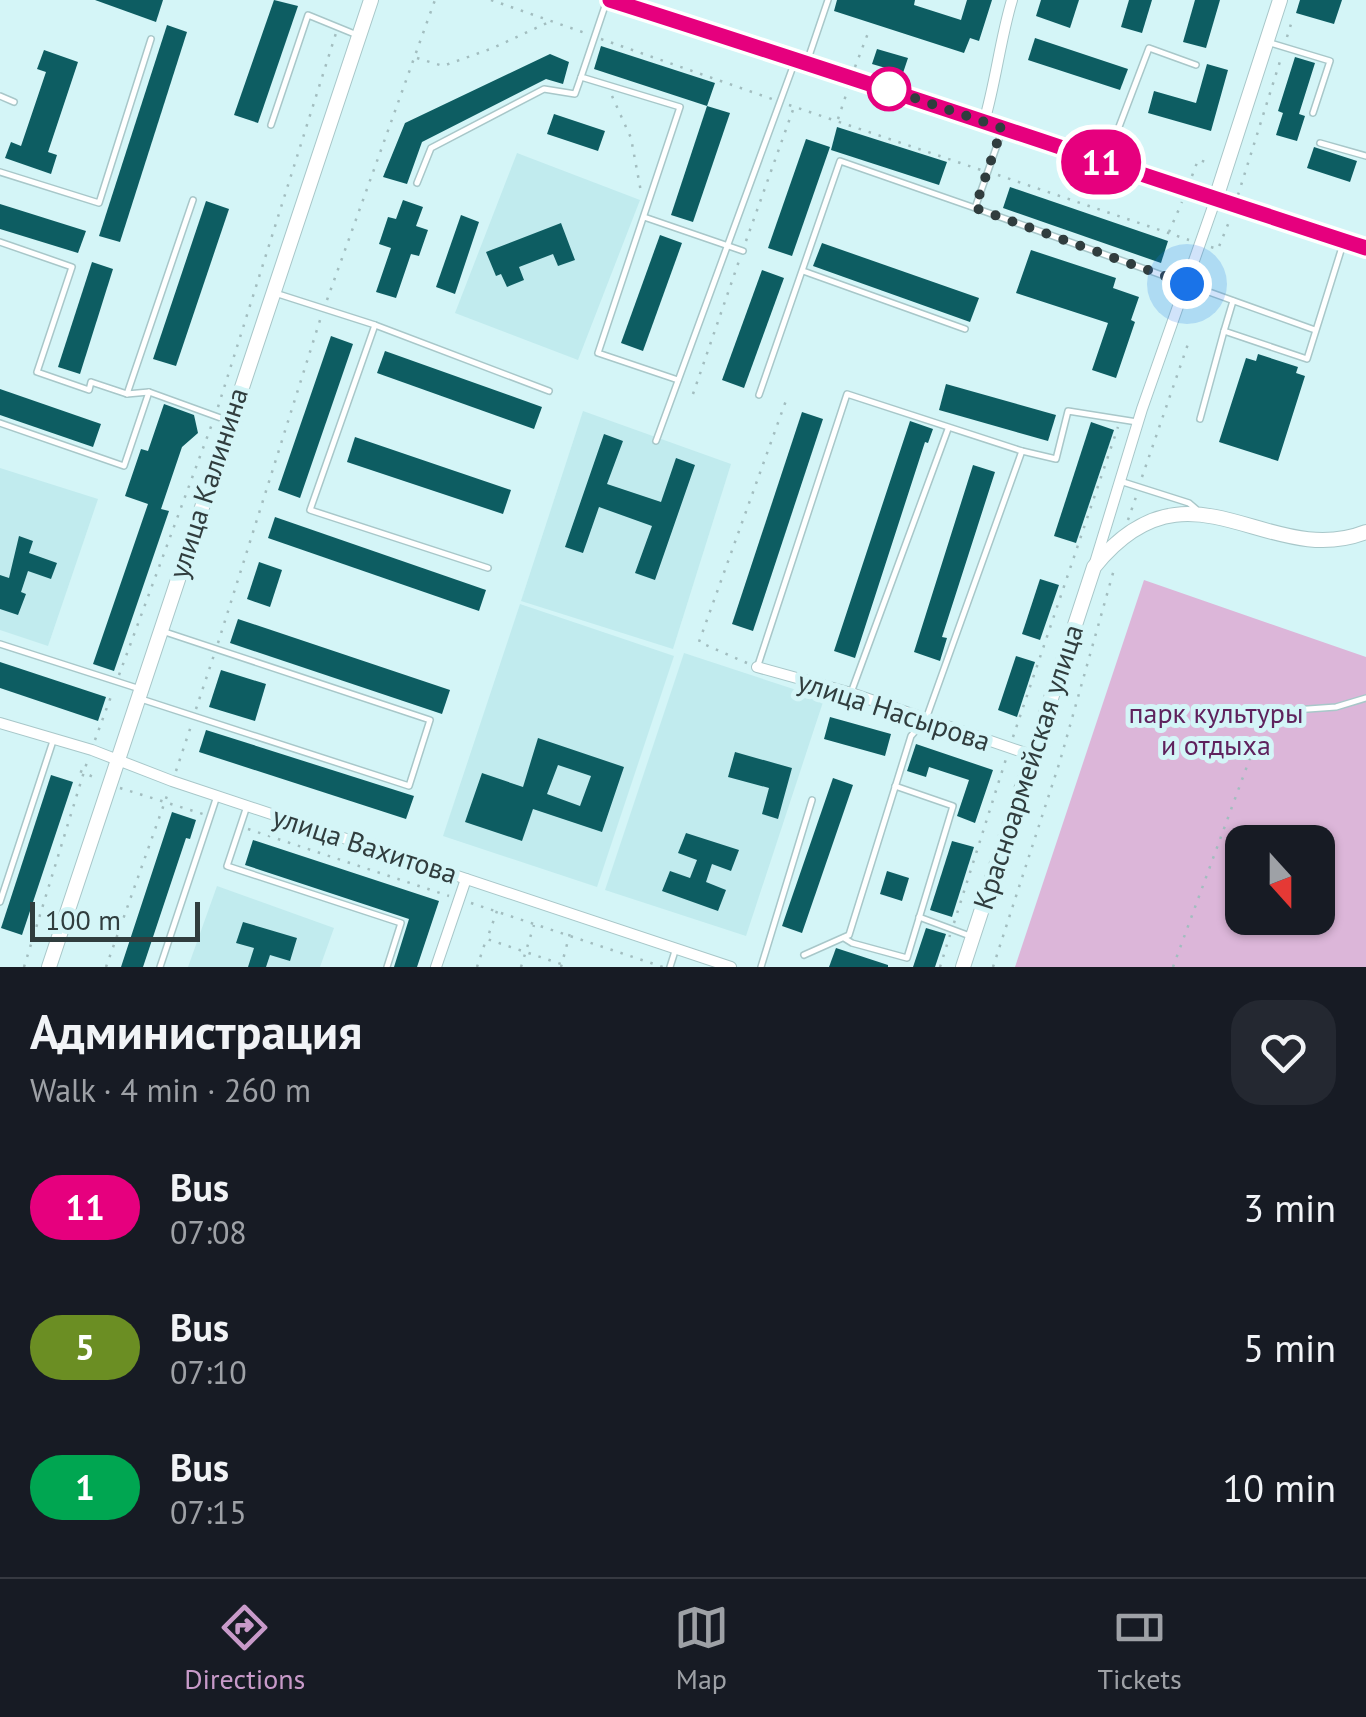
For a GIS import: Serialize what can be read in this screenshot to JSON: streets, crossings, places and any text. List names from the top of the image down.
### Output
{
  "streets": {
    "street": [
      "улица Калинина",
      "улица Насырова",
      "Красноармейская улица",
      "улица Вахитова"
    ]
  },
  "crossings": [
    ["улица Калинина", "улица Вахитова"],
    ["улица Насырова", "Красноармейская улица"]
  ],
  "parks": ["парк культуры и отдыха"],
  "lines": ["bus line 11"],
  "scale_bar": "100 m",
  "north": "bottom",
  "page": {
    "on_map": "11",
    "scale": "100 m",
    "heading": ["Администрация", "Walk · 4 min · 260 m"],
    "list": [
      {
        "mark": "11",
        "name": "Bus",
        "note": "07:08",
        "value": "3 min"
      },
      {
        "mark": "5",
        "name": "Bus",
        "note": "07:10",
        "value": "5 min"
      },
      {
        "mark": "1",
        "name": "Bus",
        "note": "07:15",
        "value": "10 min"
      }
    ],
    "tabs": ["Directions", "Map", "Tickets"]
  }
}
